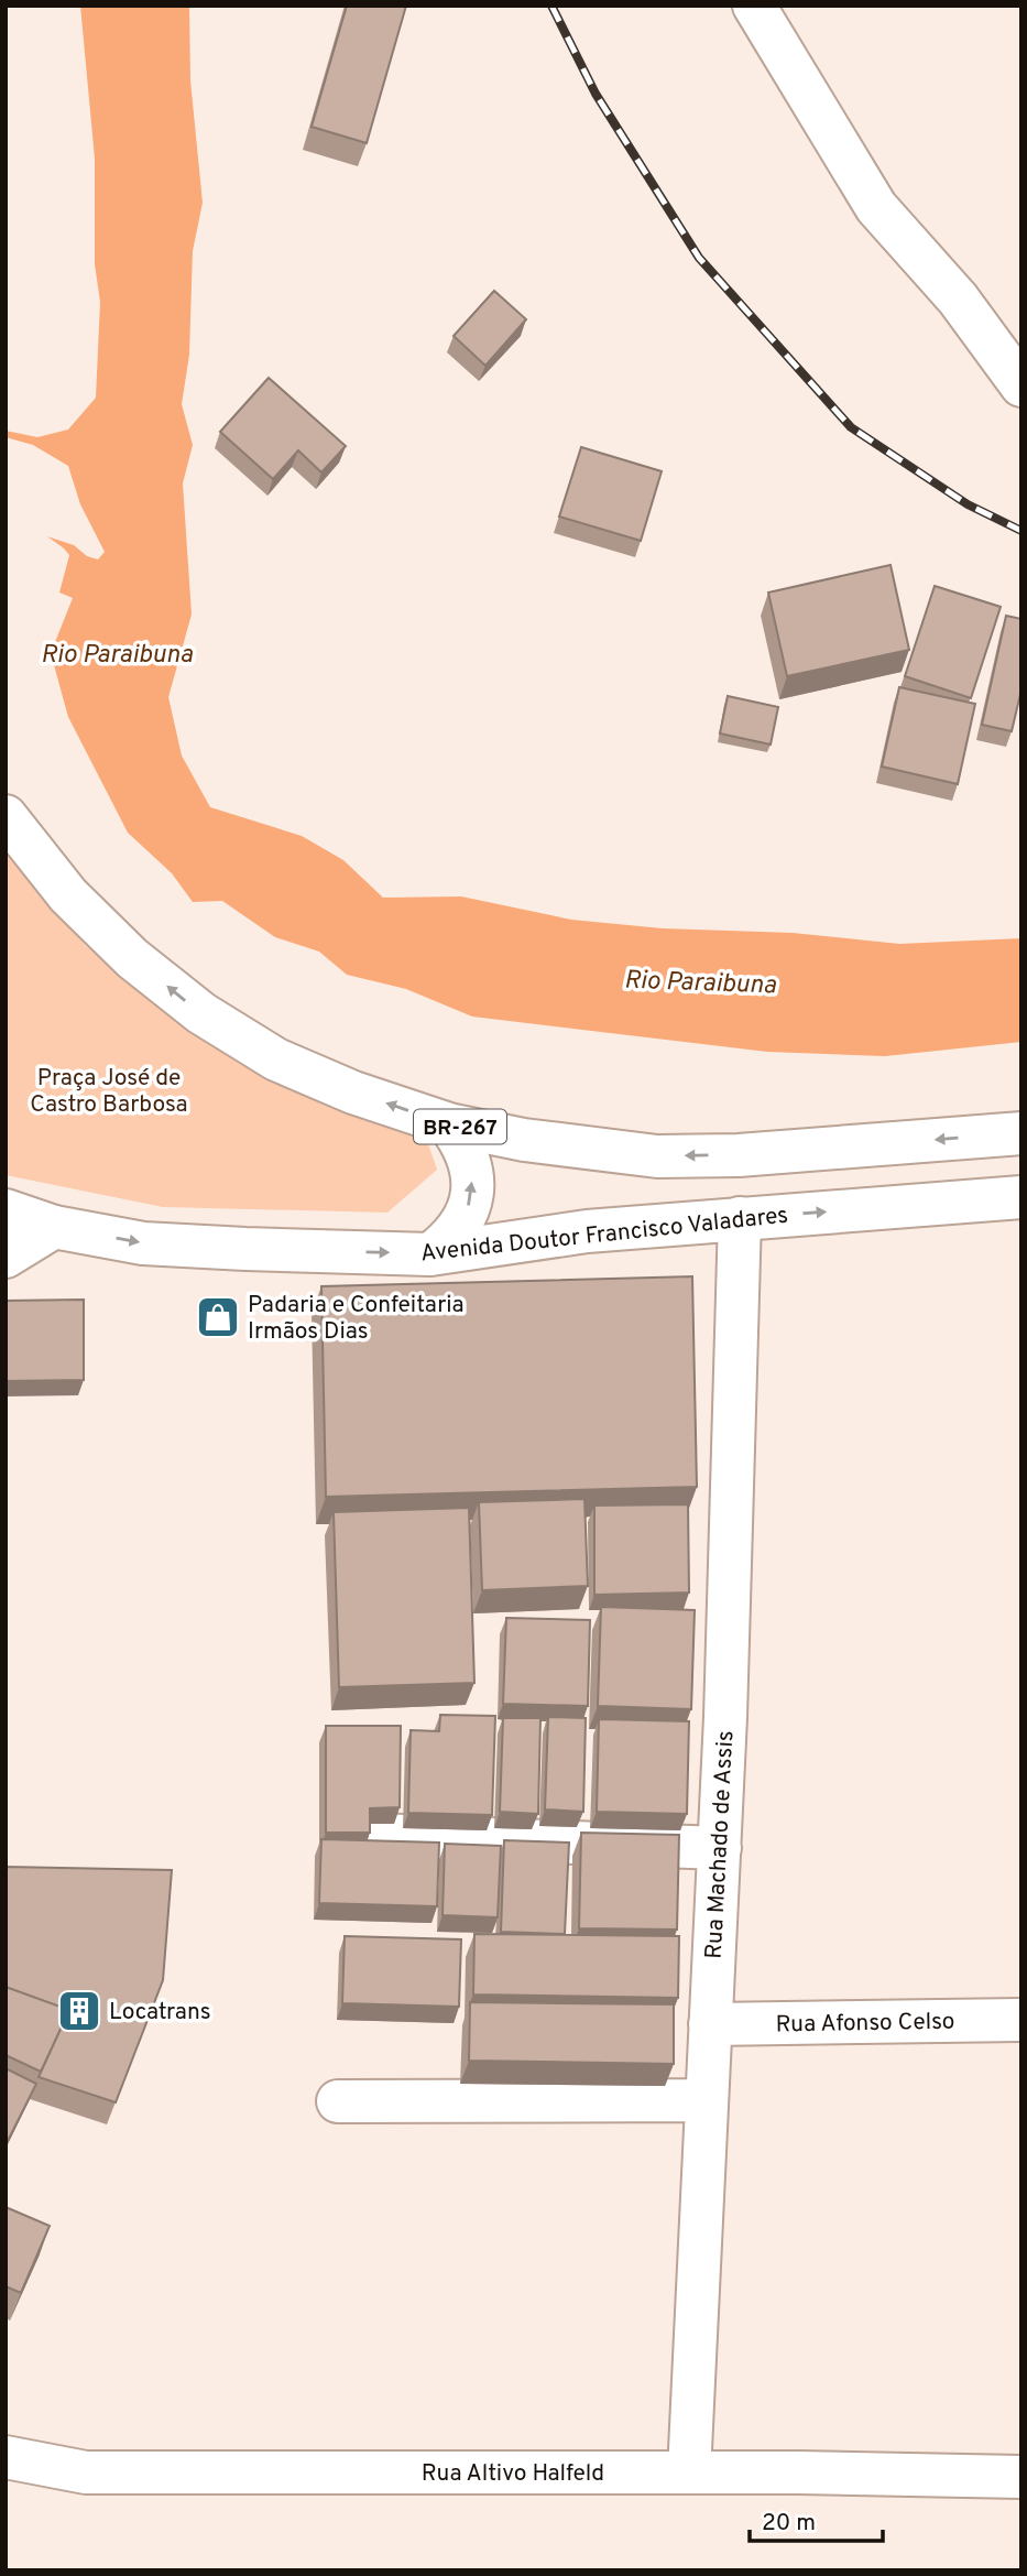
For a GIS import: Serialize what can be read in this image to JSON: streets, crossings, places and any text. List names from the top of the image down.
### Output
{
  "streets": {
    "main road": [
      "BR-267",
      "Avenida Doutor Francisco Valadares",
      "Rua Machado de Assis",
      "Rua Afonso Celso",
      "Rua Altivo Halfeld"
    ]
  },
  "crossings": [
    ["Avenida Doutor Francisco Valadares", "Rua Machado de Assis"],
    ["Rua Machado de Assis", "Rua Afonso Celso"],
    ["Rua Machado de Assis", "Rua Altivo Halfeld"]
  ],
  "water": ["Rio Paraibuna"],
  "parks": ["Praça José de Castro Barbosa"],
  "places": {
    "shop": ["Padaria e Confeitaria Irmãos Dias"],
    "building": ["Locatrans"]
  },
  "scale_bar": "20 m"
}
